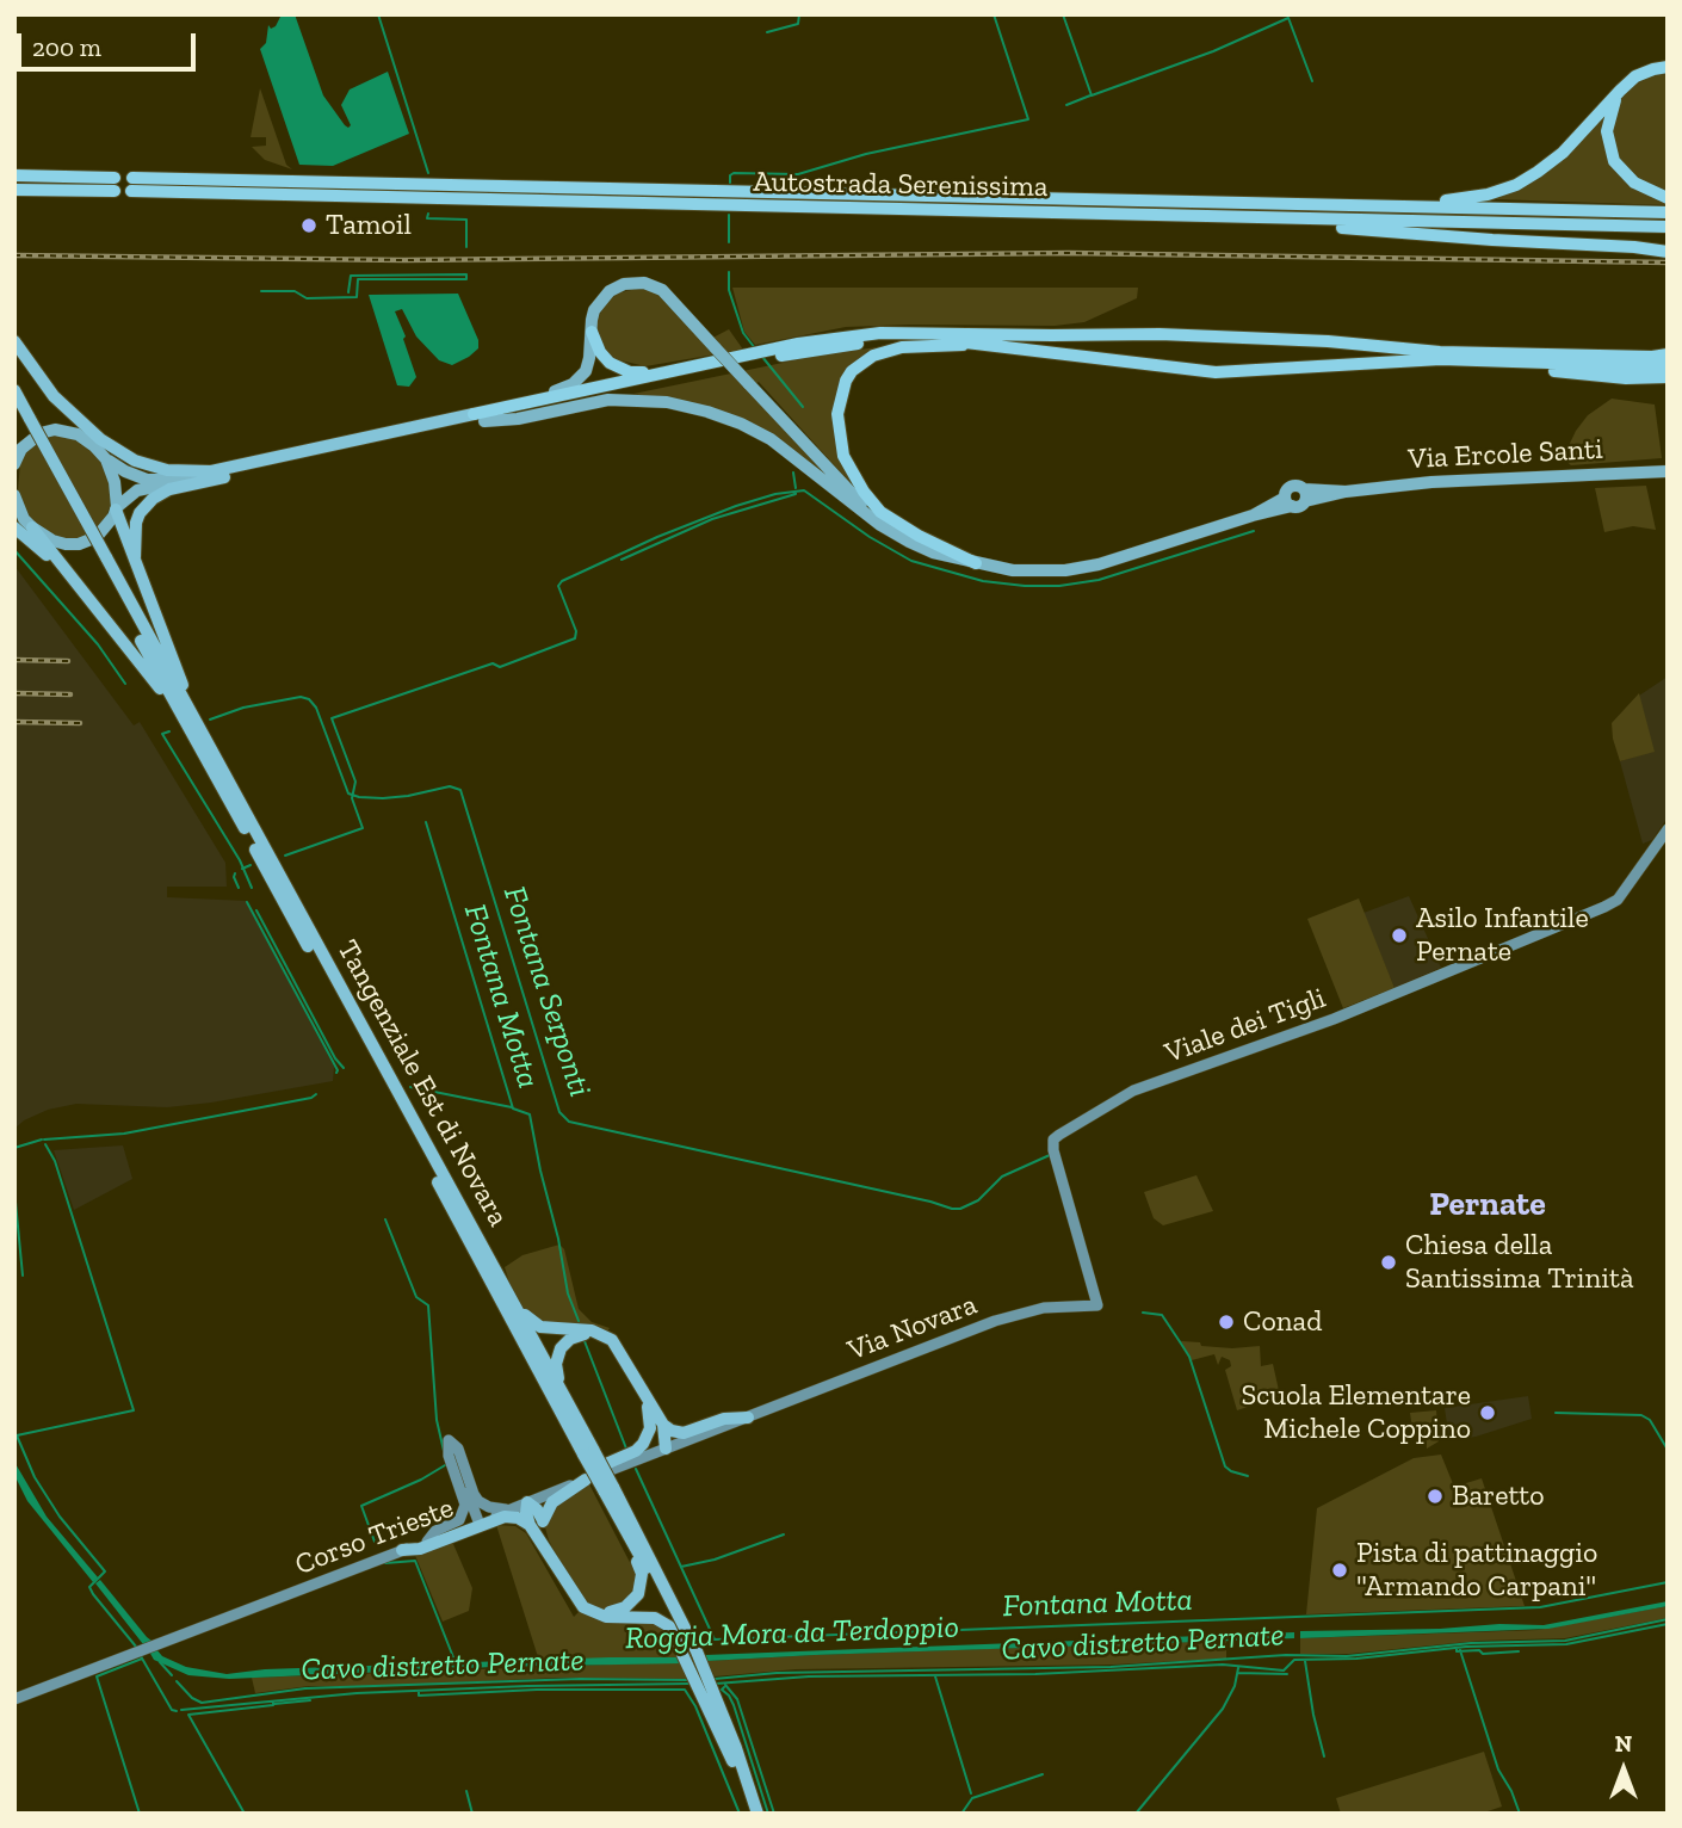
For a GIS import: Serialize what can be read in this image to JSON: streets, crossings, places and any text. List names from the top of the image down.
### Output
{
  "streets": {
    "highway": ["Autostrada Serenissima", "Tangenziale Est di Novara"],
    "main road": [
      "Via Ercole Santi",
      "Viale dei Tigli",
      "Via Novara",
      "Corso Trieste"
    ]
  },
  "crossings": [
    ["Viale dei Tigli", "Via Novara"]
  ],
  "districts": ["Pernate"],
  "water": [
    "Fontana Serponti",
    "Fontana Motta",
    "Roggia Mora da Terdoppio",
    "Cavo distretto Pernate"
  ],
  "places": [
    "Tamoil",
    "Asilo Infantile Pernate",
    "Chiesa della Santissima Trinità",
    "Conad",
    "Scuola Elementare Michele Coppino",
    "Baretto",
    "Pista di pattinaggio \"Armando Carpani\""
  ],
  "scale_bar": "200 m",
  "north": "top"
}
